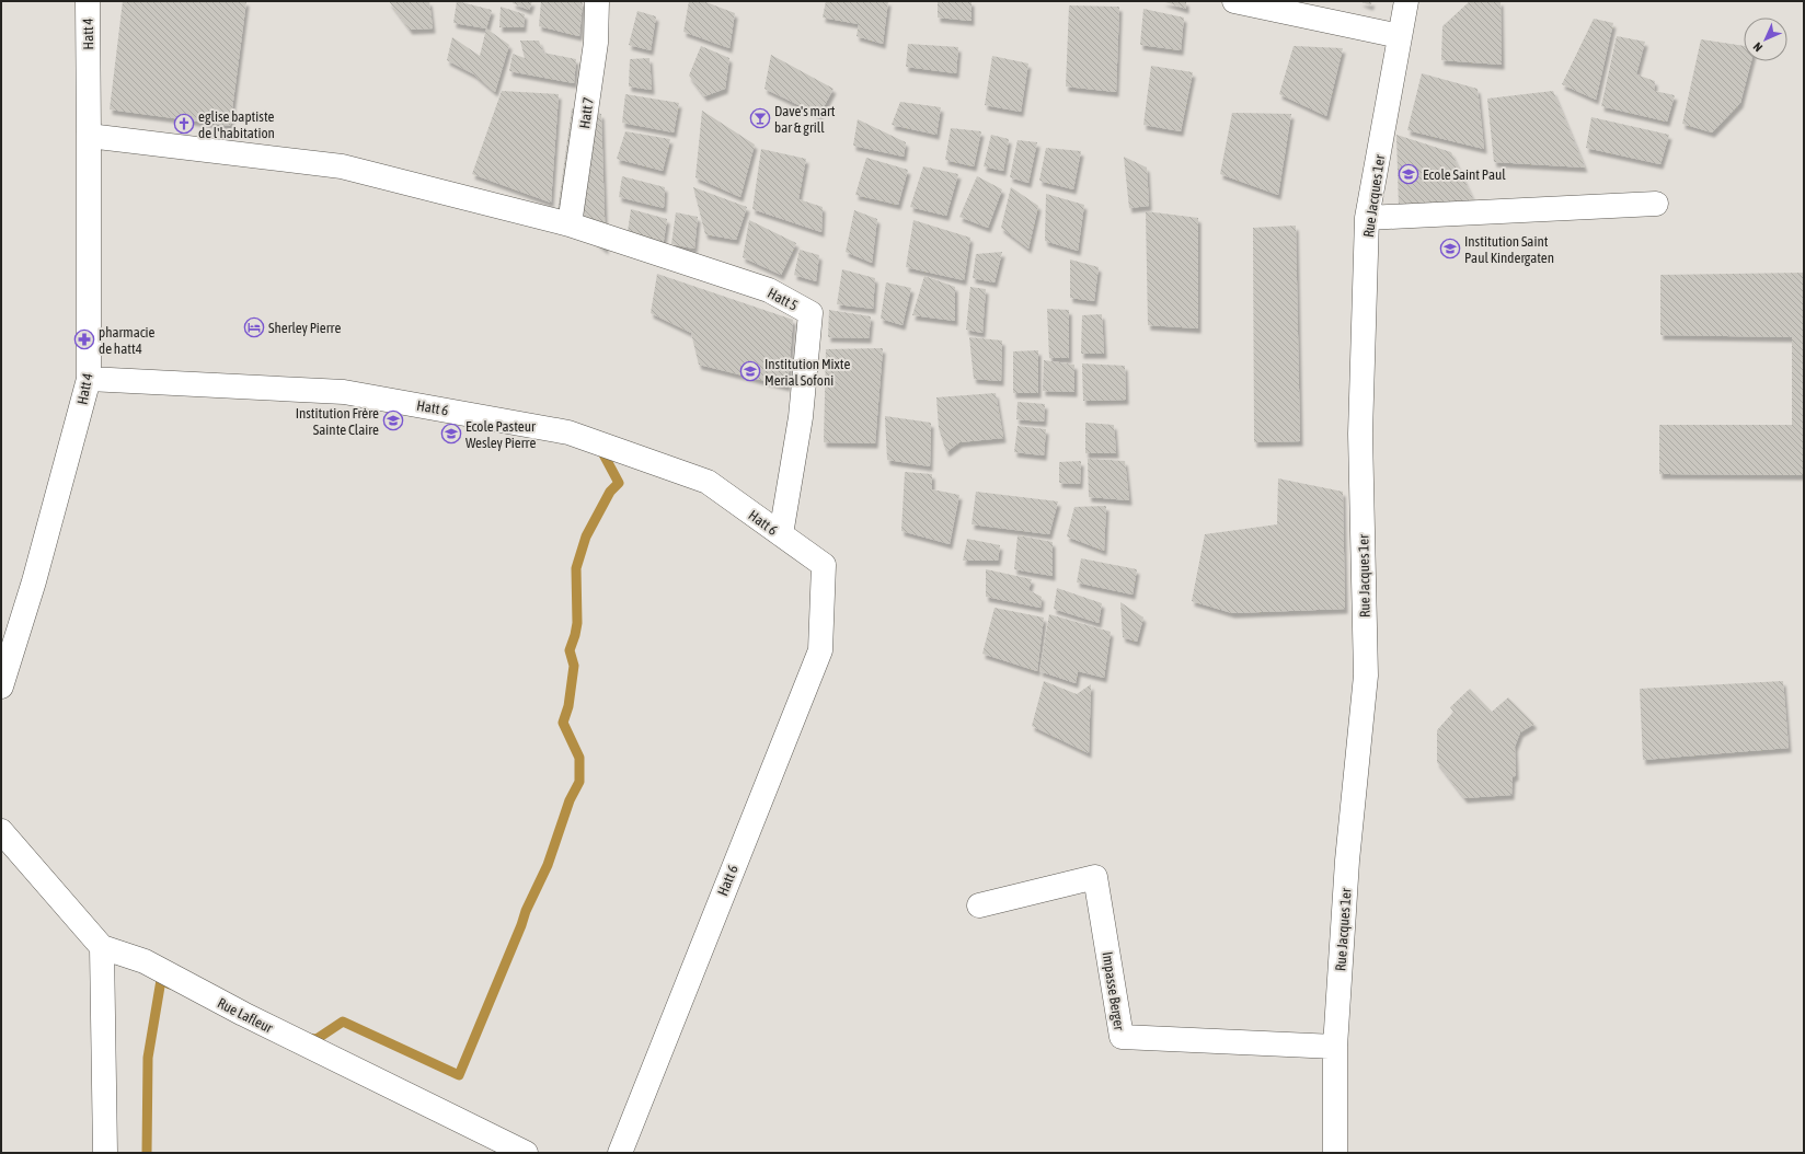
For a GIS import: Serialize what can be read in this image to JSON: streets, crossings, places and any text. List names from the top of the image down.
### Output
{
  "streets": {
    "street": [
      "Hatt 4",
      "Hatt 7",
      "Rue Jacques 1er",
      "Hatt 5",
      "Hatt 6",
      "Impasse Berger",
      "Rue Lafleur"
    ]
  },
  "crossings": [
    ["Hatt 4", "Hatt 6"],
    ["Hatt 7", "Hatt 5"],
    ["Rue Jacques 1er", "Impasse Berger"],
    ["Hatt 5", "Hatt 6"]
  ],
  "places": {
    "bar": ["Dave's mart bar & grill"],
    "church": ["eglise baptiste de l'habitation"],
    "school or university": [
      "Ecole Saint Paul",
      "Institution Saint Paul Kindergaten",
      "Institution Mixte Merial Sofoni",
      "Institution Frère Sainte Claire",
      "Ecole Pasteur Wesley Pierre"
    ],
    "hotel": ["Sherley Pierre"],
    "pharmacy": ["pharmacie de hatt4"]
  },
  "north": "bottom left"
}
